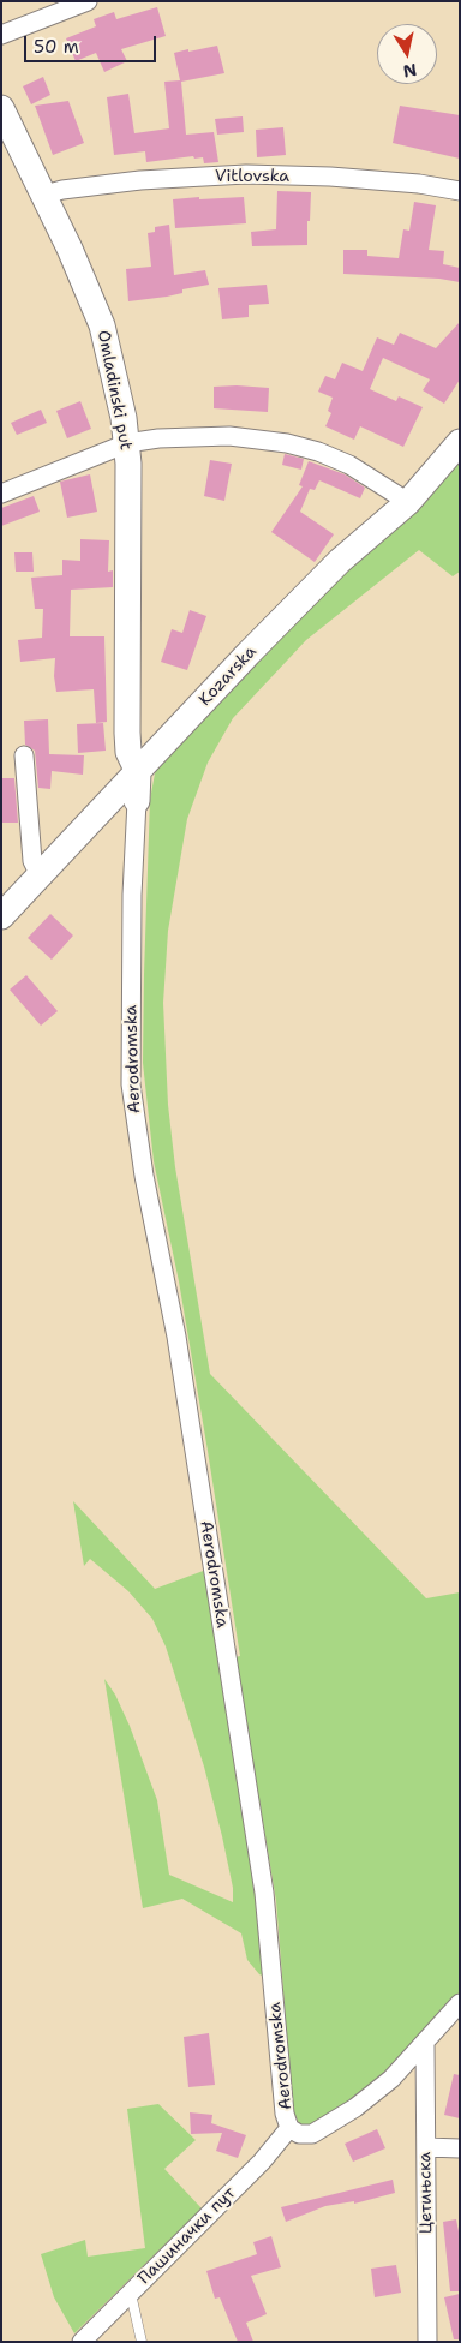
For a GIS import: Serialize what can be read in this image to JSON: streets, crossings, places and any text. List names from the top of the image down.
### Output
{
  "streets": {
    "street": [
      "Vitlovska",
      "Omladinski put",
      "Kozarska",
      "Aerodromska",
      "Цетињска",
      "Пашиначки пут"
    ]
  },
  "crossings": [
    ["Vitlovska", "Omladinski put"],
    ["Omladinski put", "Kozarska"],
    ["Omladinski put", "Aerodromska"],
    ["Aerodromska", "Цетињска"],
    ["Aerodromska", "Пашиначки пут"]
  ],
  "scale_bar": "50 m",
  "north": "bottom"
}
